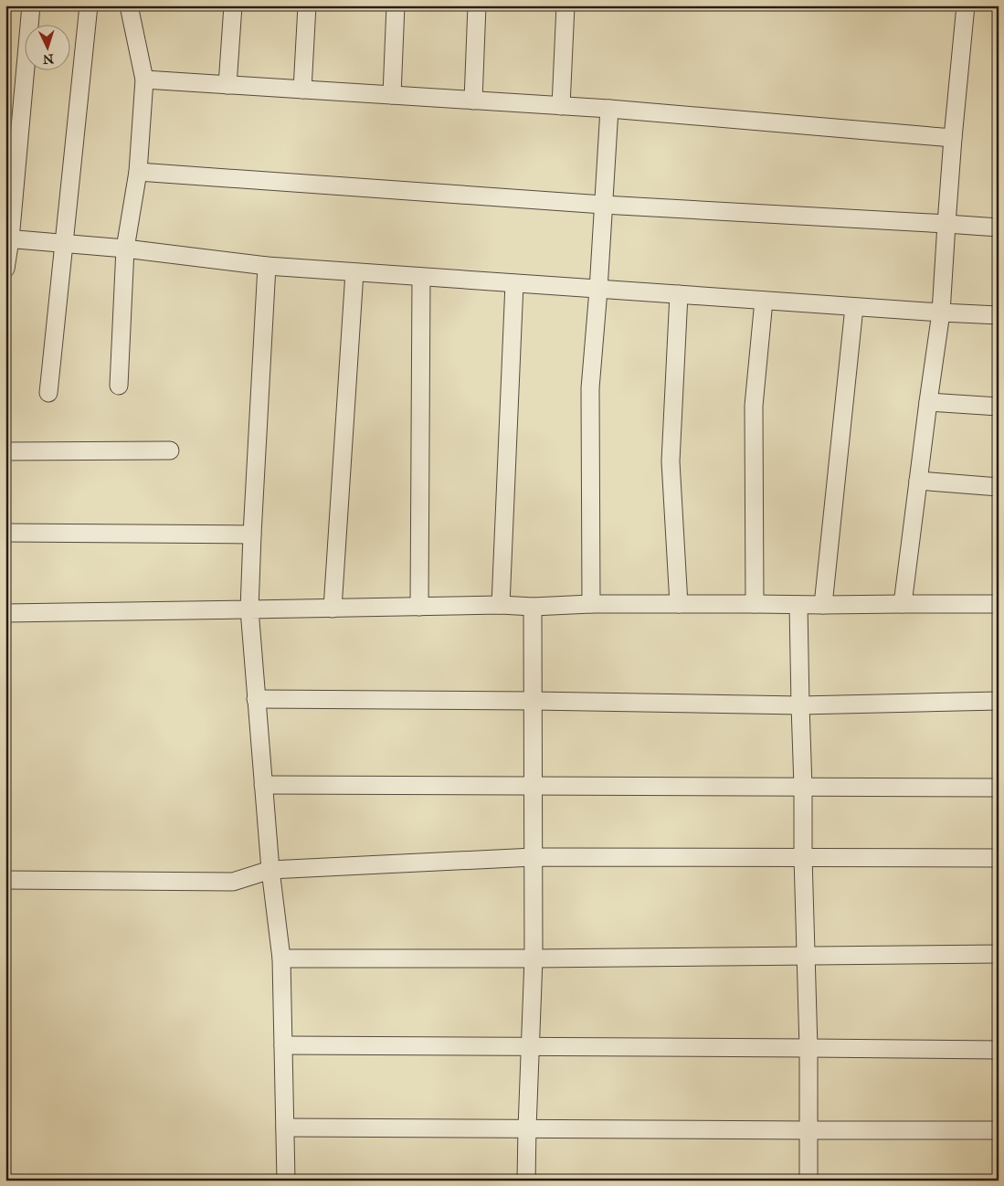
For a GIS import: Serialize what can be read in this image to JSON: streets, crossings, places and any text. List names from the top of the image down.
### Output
{
  "north": "bottom"
}
